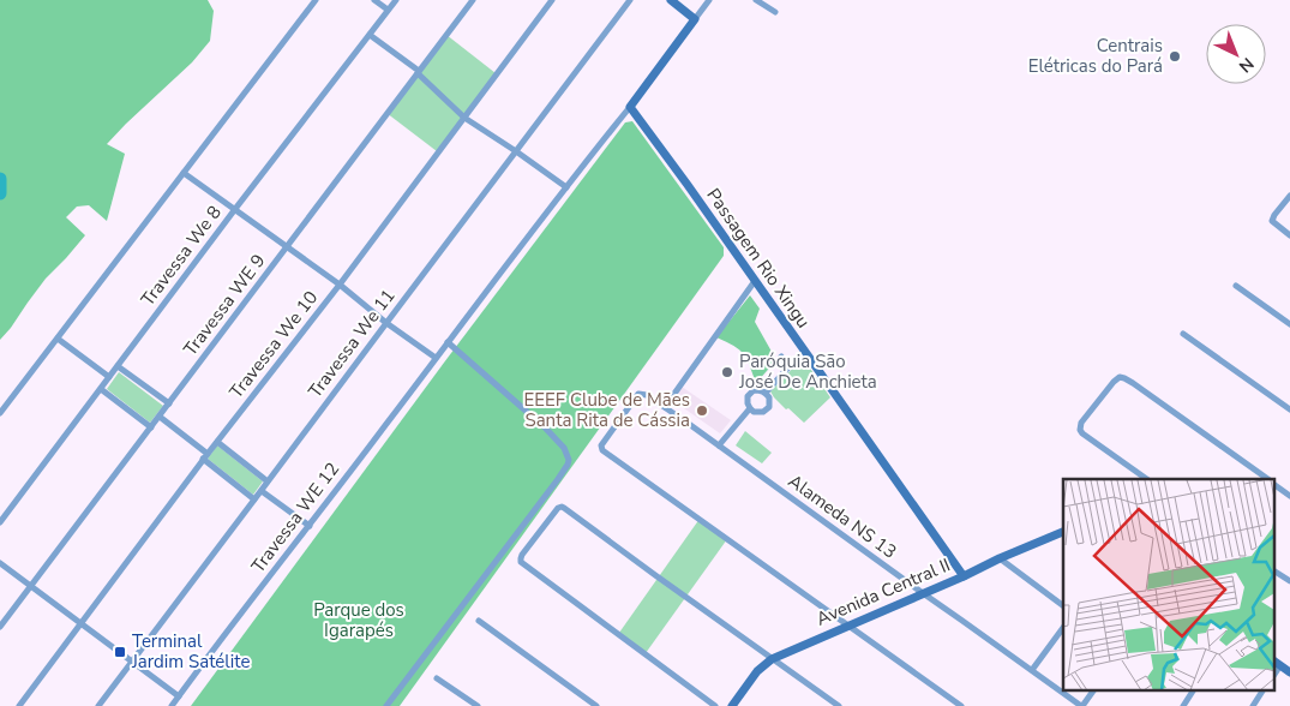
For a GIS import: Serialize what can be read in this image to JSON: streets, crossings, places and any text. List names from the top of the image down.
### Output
{
  "streets": {
    "main road": ["Passagem Rio Xingu", "Avenida Central II"],
    "street": [
      "Travessa We 8",
      "Travessa WE 9",
      "Travessa We 11",
      "Travessa We 10",
      "Alameda NS 13",
      "Travessa WE 12"
    ]
  },
  "crossings": [
    ["Passagem Rio Xingu", "Avenida Central II"],
    ["Alameda NS 13", "Avenida Central II"]
  ],
  "parks": ["Parque dos Igarapés"],
  "places": {
    "other": ["Centrais Elétricas do Pará", "Paróquia São José De Anchieta", "EEEF Clube de Mães Santa Rita de Cássia"],
    "transit": ["Terminal Jardim Satélite"]
  },
  "north": "bottom right"
}
